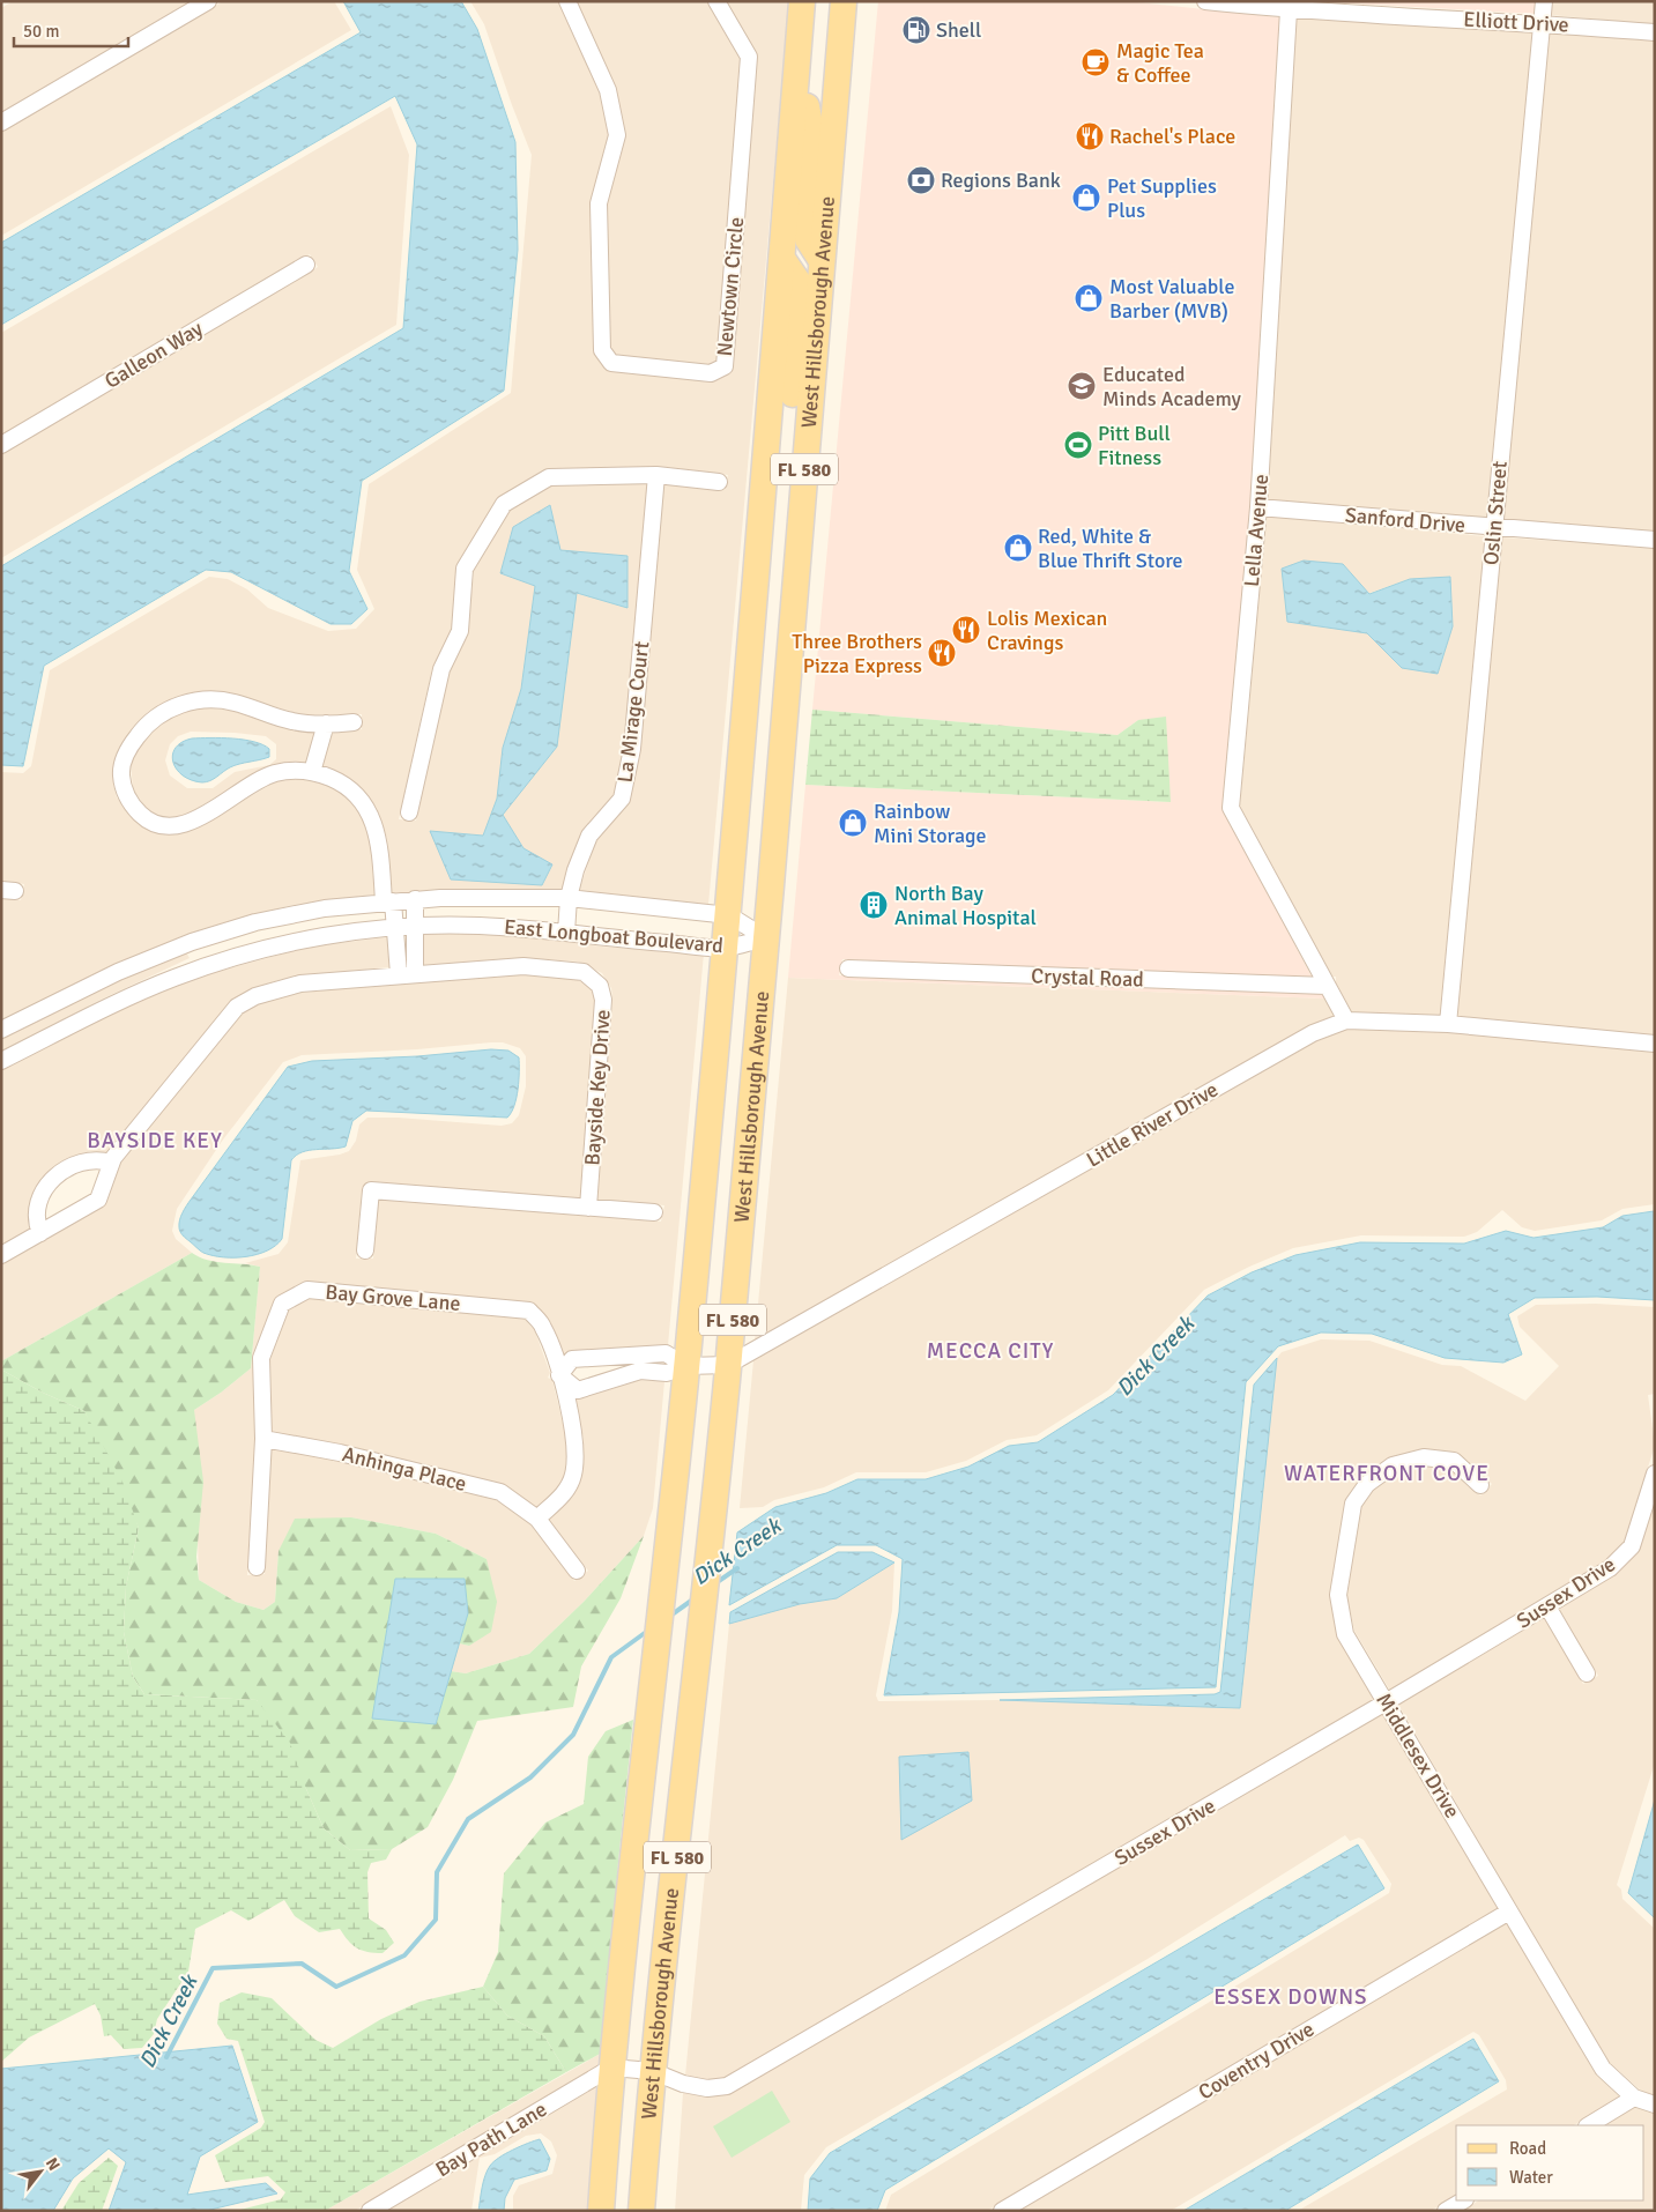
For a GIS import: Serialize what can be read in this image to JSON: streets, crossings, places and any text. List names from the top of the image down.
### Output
{
  "streets": {
    "main road": ["West Hillsborough Avenue", "FL 580"],
    "street": [
      "Elliott Drive",
      "Newtown Circle",
      "Galleon Way",
      "Oslin Street",
      "Sanford Drive",
      "Lella Avenue",
      "La Mirage Court",
      "East Longboat Boulevard",
      "Crystal Road",
      "Bayside Key Drive",
      "Little River Drive",
      "Bay Grove Lane",
      "Anhinga Place",
      "Sussex Drive",
      "Middlesex Drive",
      "Coventry Drive",
      "Bay Path Lane"
    ]
  },
  "crossings": [
    ["Elliott Drive", "Oslin Street"],
    ["Elliott Drive", "Lella Avenue"],
    ["West Hillsborough Avenue", "East Longboat Boulevard"],
    ["West Hillsborough Avenue", "Little River Drive"],
    ["West Hillsborough Avenue", "Sussex Drive"],
    ["West Hillsborough Avenue", "Bay Path Lane"],
    ["Oslin Street", "Sanford Drive"],
    ["Oslin Street", "Little River Drive"],
    ["Sanford Drive", "Lella Avenue"],
    ["Lella Avenue", "Crystal Road"],
    ["Lella Avenue", "Little River Drive"],
    ["La Mirage Court", "East Longboat Boulevard"],
    ["Bay Grove Lane", "Anhinga Place"],
    ["Sussex Drive", "Middlesex Drive"],
    ["Sussex Drive", "Bay Path Lane"],
    ["Middlesex Drive", "Coventry Drive"]
  ],
  "districts": [
    "BAYSIDE KEY",
    "MECCA CITY",
    "WATERFRONT COVE",
    "ESSEX DOWNS"
  ],
  "water": ["Dick Creek"],
  "places": {
    "fuel station": ["Shell"],
    "cafe": ["Magic Tea & Coffee"],
    "restaurant": ["Rachel's Place", "Lolis Mexican Cravings", "Three Brothers Pizza Express"],
    "bank": ["Regions Bank"],
    "shop": [
      "Pet Supplies Plus",
      "Most Valuable Barber (MVB)",
      "Red, White & Blue Thrift Store",
      "Rainbow Mini Storage"
    ],
    "school or university": ["Educated Minds Academy"],
    "sports": ["Pitt Bull Fitness"],
    "building": ["North Bay Animal Hospital"]
  },
  "legend": ["Road", "Water"],
  "scale_bar": "50 m",
  "north": "top right"
}
